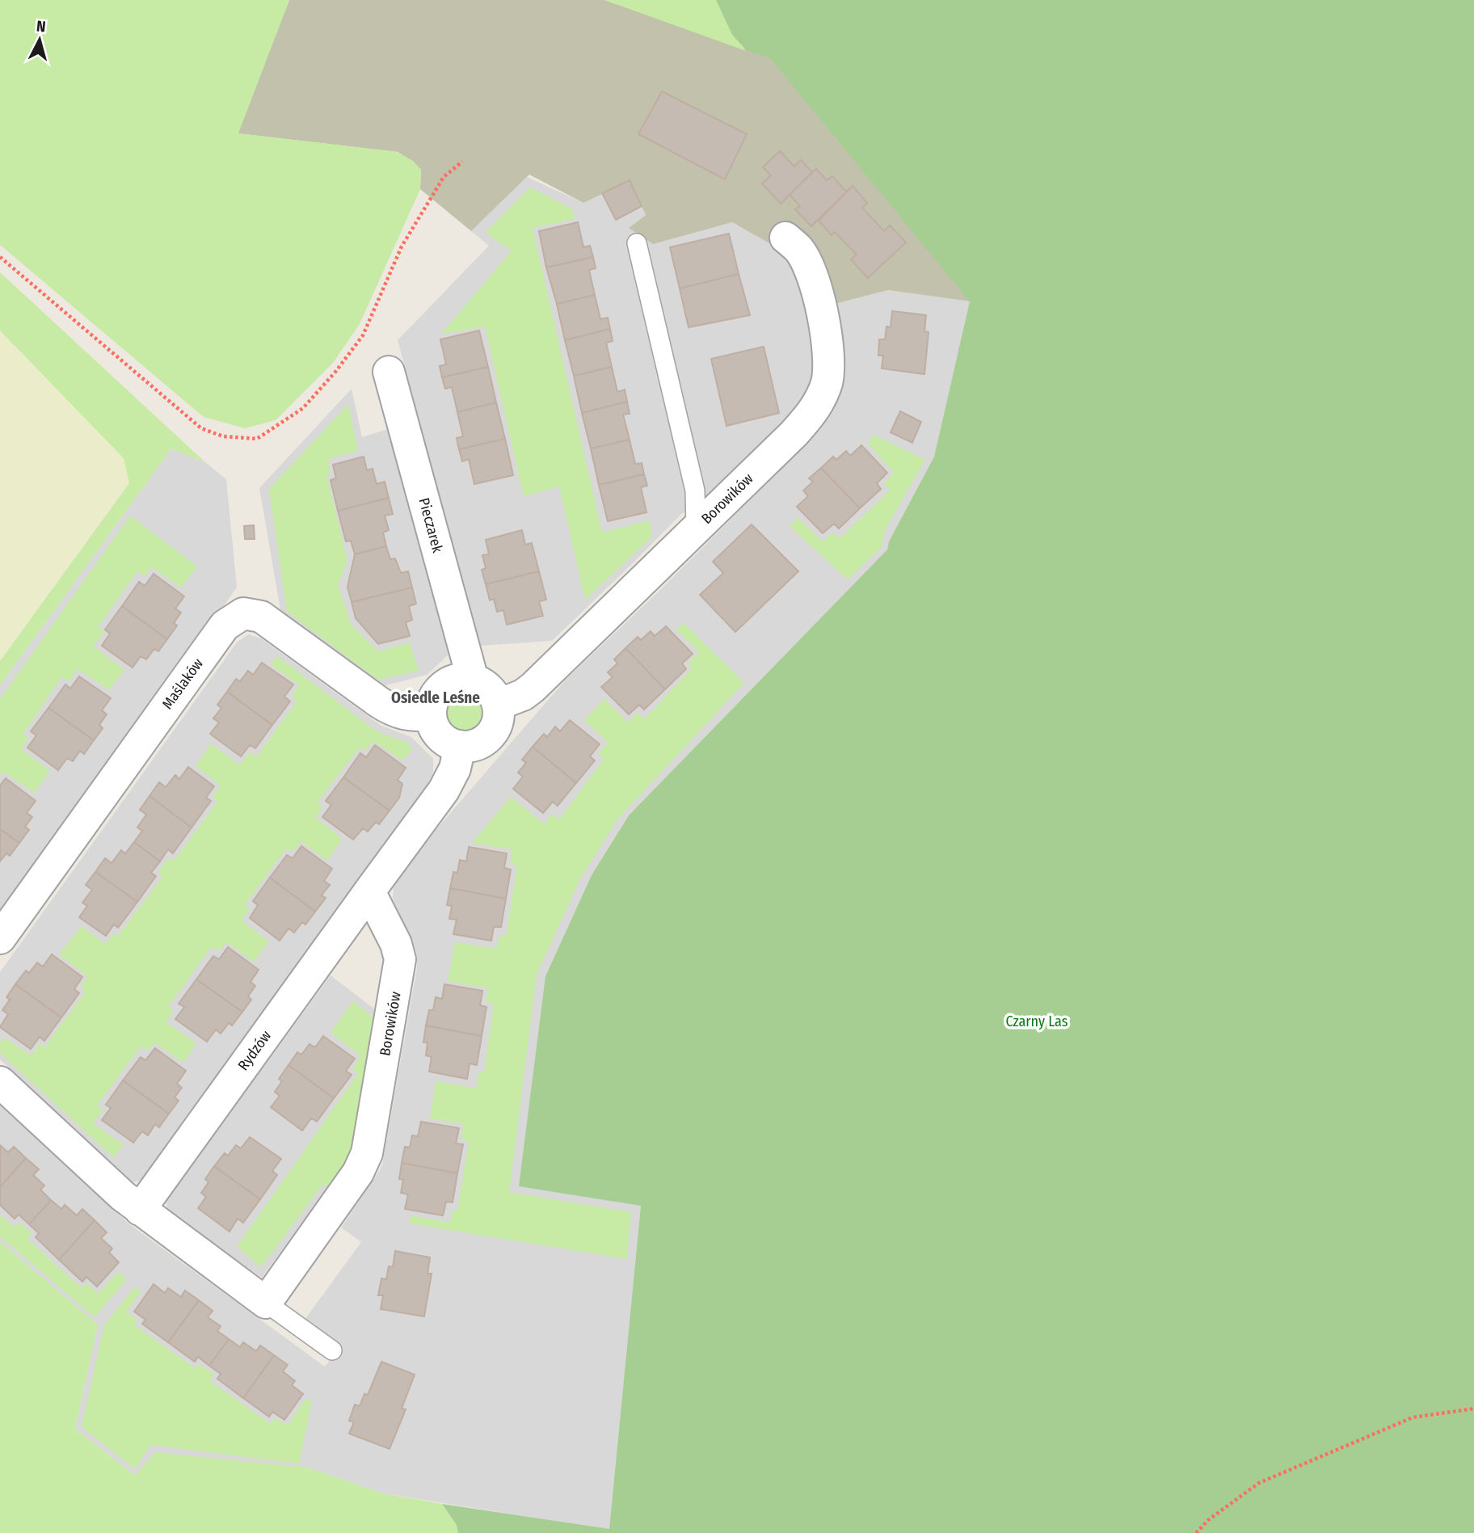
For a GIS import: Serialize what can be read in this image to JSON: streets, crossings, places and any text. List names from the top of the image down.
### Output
{
  "streets": {
    "street": [
      "Borowików",
      "Pieczarek",
      "Maślaków",
      "Rydzów"
    ]
  },
  "crossings": [
    ["Borowików", "Pieczarek"],
    ["Borowików", "Maślaków"],
    ["Borowików", "Rydzów"],
    ["Pieczarek", "Maślaków"]
  ],
  "districts": ["Osiedle Leśne"],
  "parks": ["Czarny Las"],
  "north": "top"
}
